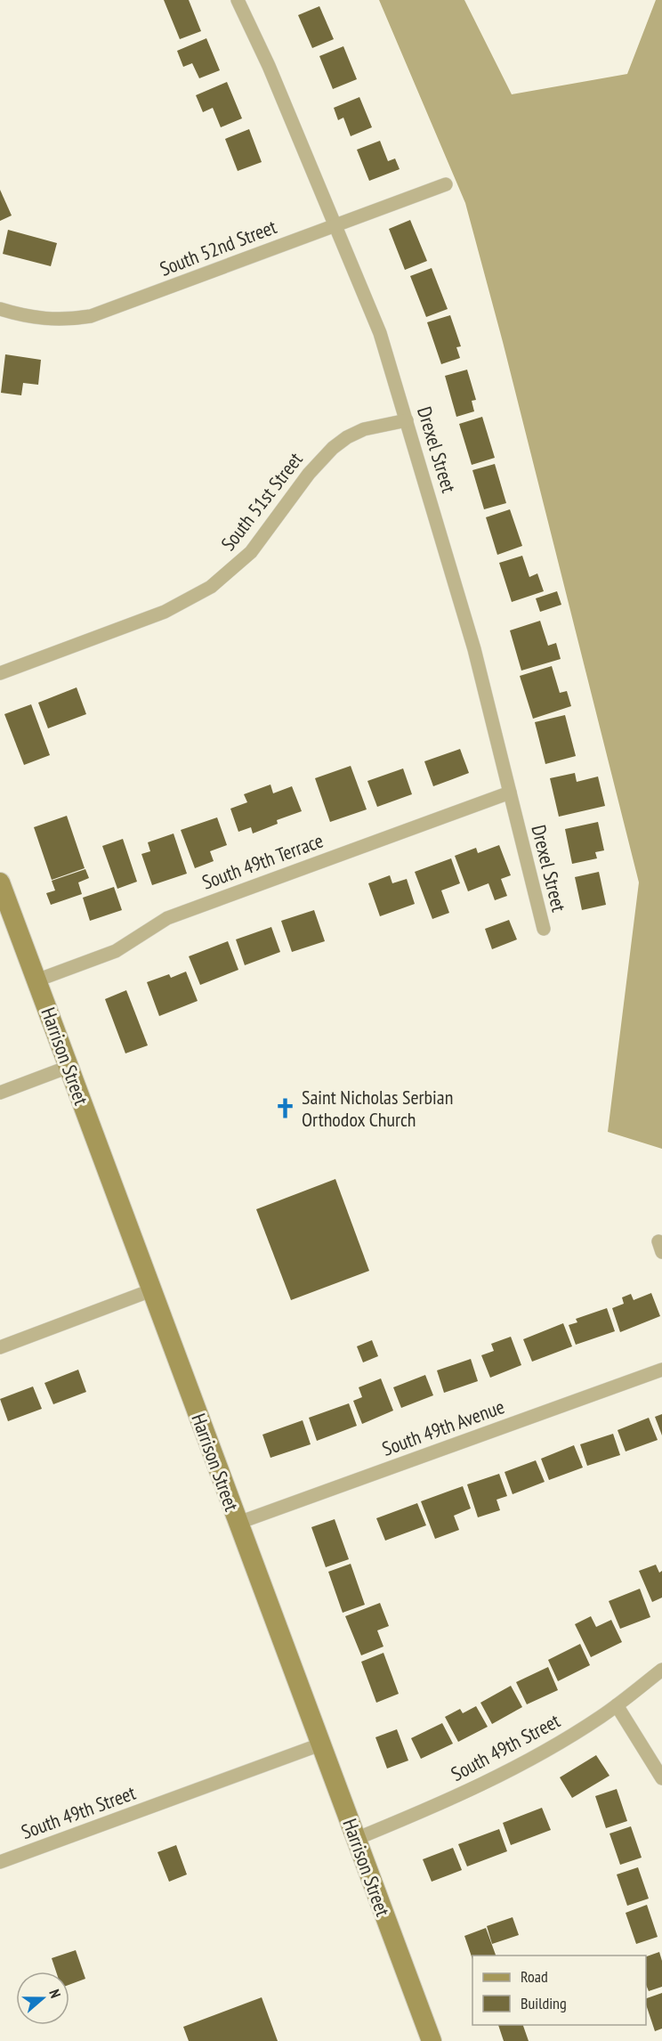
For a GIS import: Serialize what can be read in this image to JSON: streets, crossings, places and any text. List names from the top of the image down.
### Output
{
  "streets": {
    "main road": ["Harrison Street"],
    "street": [
      "South 52nd Street",
      "Drexel Street",
      "South 51st Street",
      "South 49th Terrace",
      "South 49th Avenue",
      "South 49th Street"
    ]
  },
  "crossings": [
    ["South 52nd Street", "Drexel Street"],
    ["Drexel Street", "South 51st Street"],
    ["Drexel Street", "South 49th Terrace"],
    ["South 49th Terrace", "Harrison Street"],
    ["Harrison Street", "South 49th Avenue"],
    ["Harrison Street", "South 49th Street"]
  ],
  "places": {
    "church": ["Saint Nicholas Serbian Orthodox Church"]
  },
  "legend": ["Road", "Building"],
  "north": "right"
}
